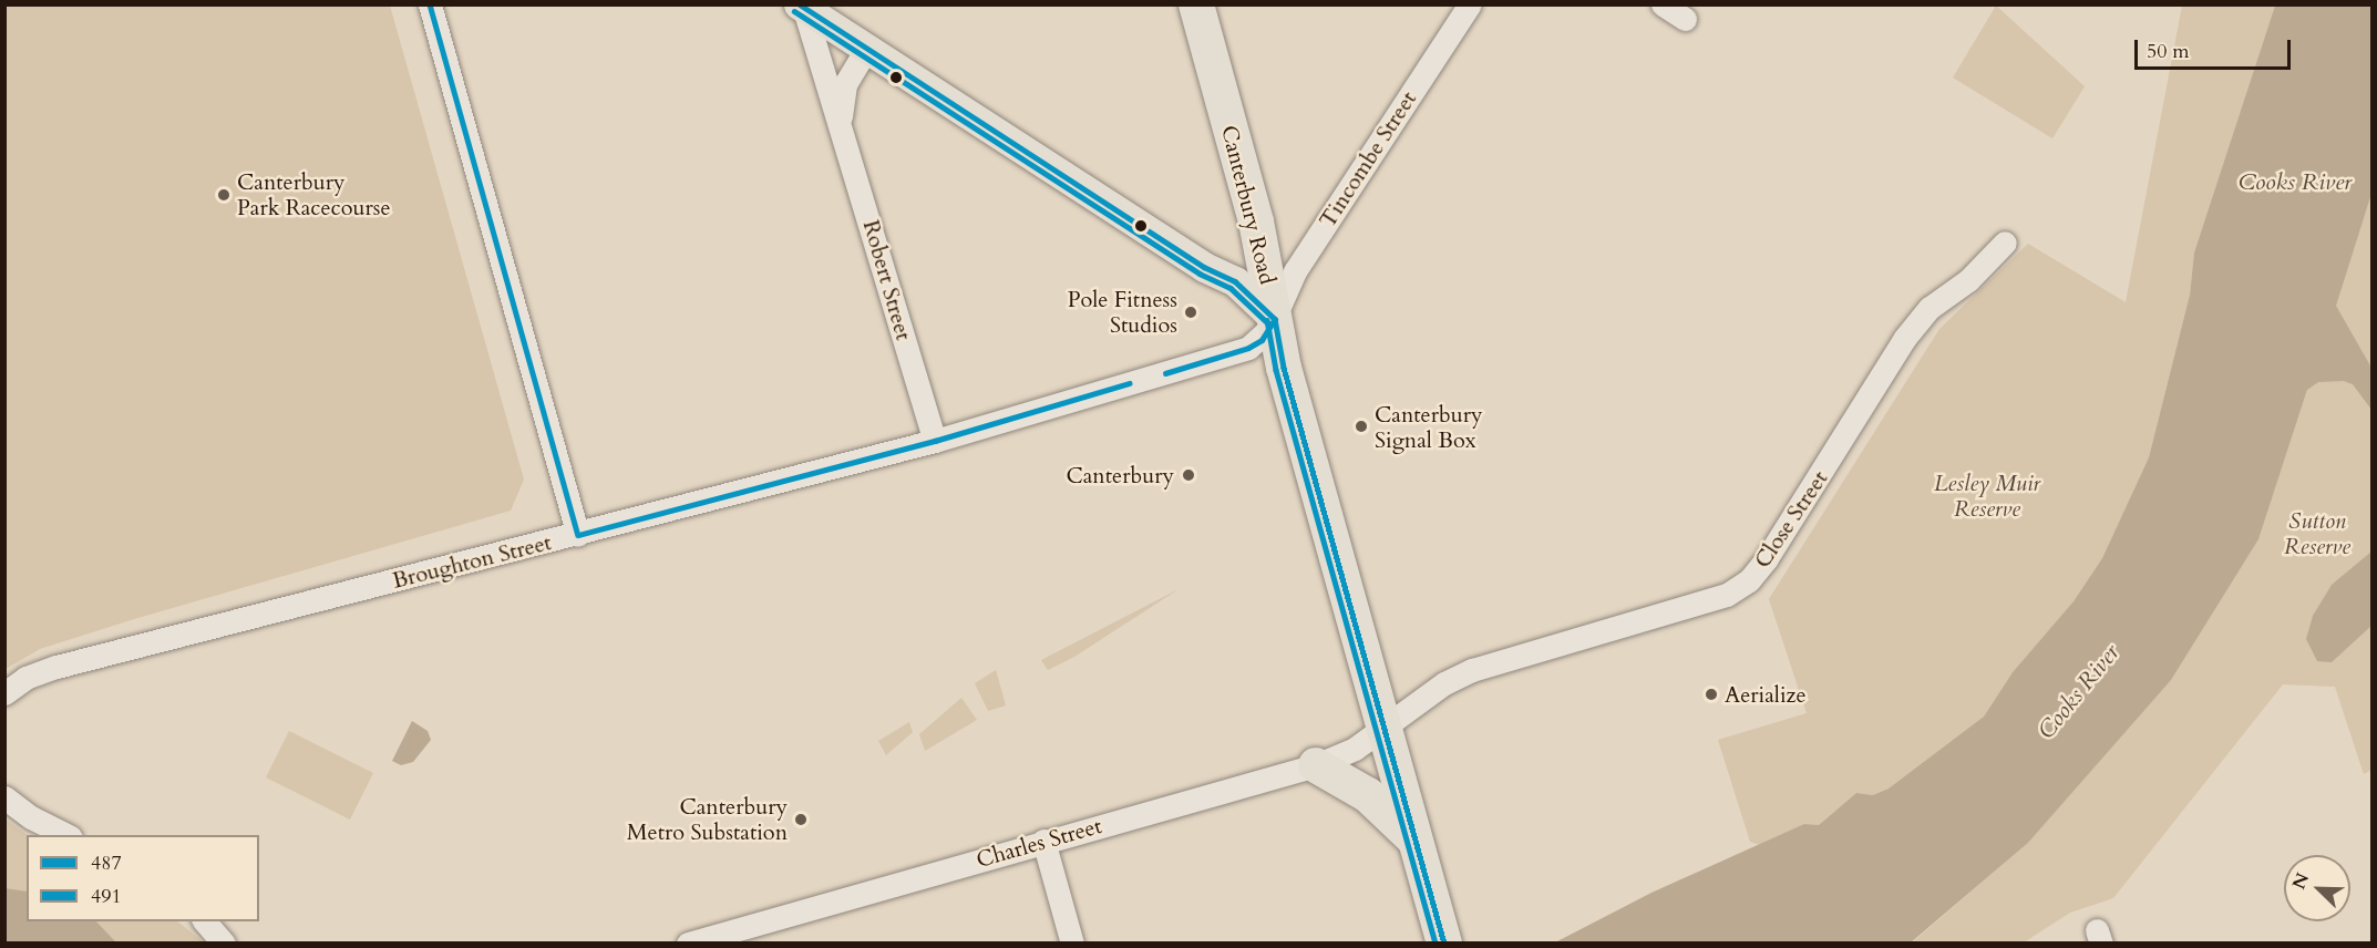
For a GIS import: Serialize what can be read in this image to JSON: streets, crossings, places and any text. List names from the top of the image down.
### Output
{
  "streets": {
    "highway": ["Canterbury Road"],
    "street": [
      "Tincombe Street",
      "Robert Street",
      "Close Street",
      "Broughton Street",
      "Charles Street"
    ]
  },
  "crossings": [
    ["Tincombe Street", "Canterbury Road"],
    ["Tincombe Street", "Broughton Street"],
    ["Canterbury Road", "Close Street"],
    ["Canterbury Road", "Broughton Street"],
    ["Canterbury Road", "Charles Street"],
    ["Robert Street", "Broughton Street"],
    ["Close Street", "Charles Street"]
  ],
  "water": ["Cooks River"],
  "parks": ["Lesley Muir Reserve", "Sutton Reserve"],
  "places": [
    "Canterbury Park Racecourse",
    "Pole Fitness Studios",
    "Canterbury Signal Box",
    "Canterbury",
    "Aerialize",
    "Canterbury Metro Substation"
  ],
  "lines": ["transit line 487", "transit line 491"],
  "legend": ["487", "491"],
  "scale_bar": "50 m",
  "north": "top left"
}
